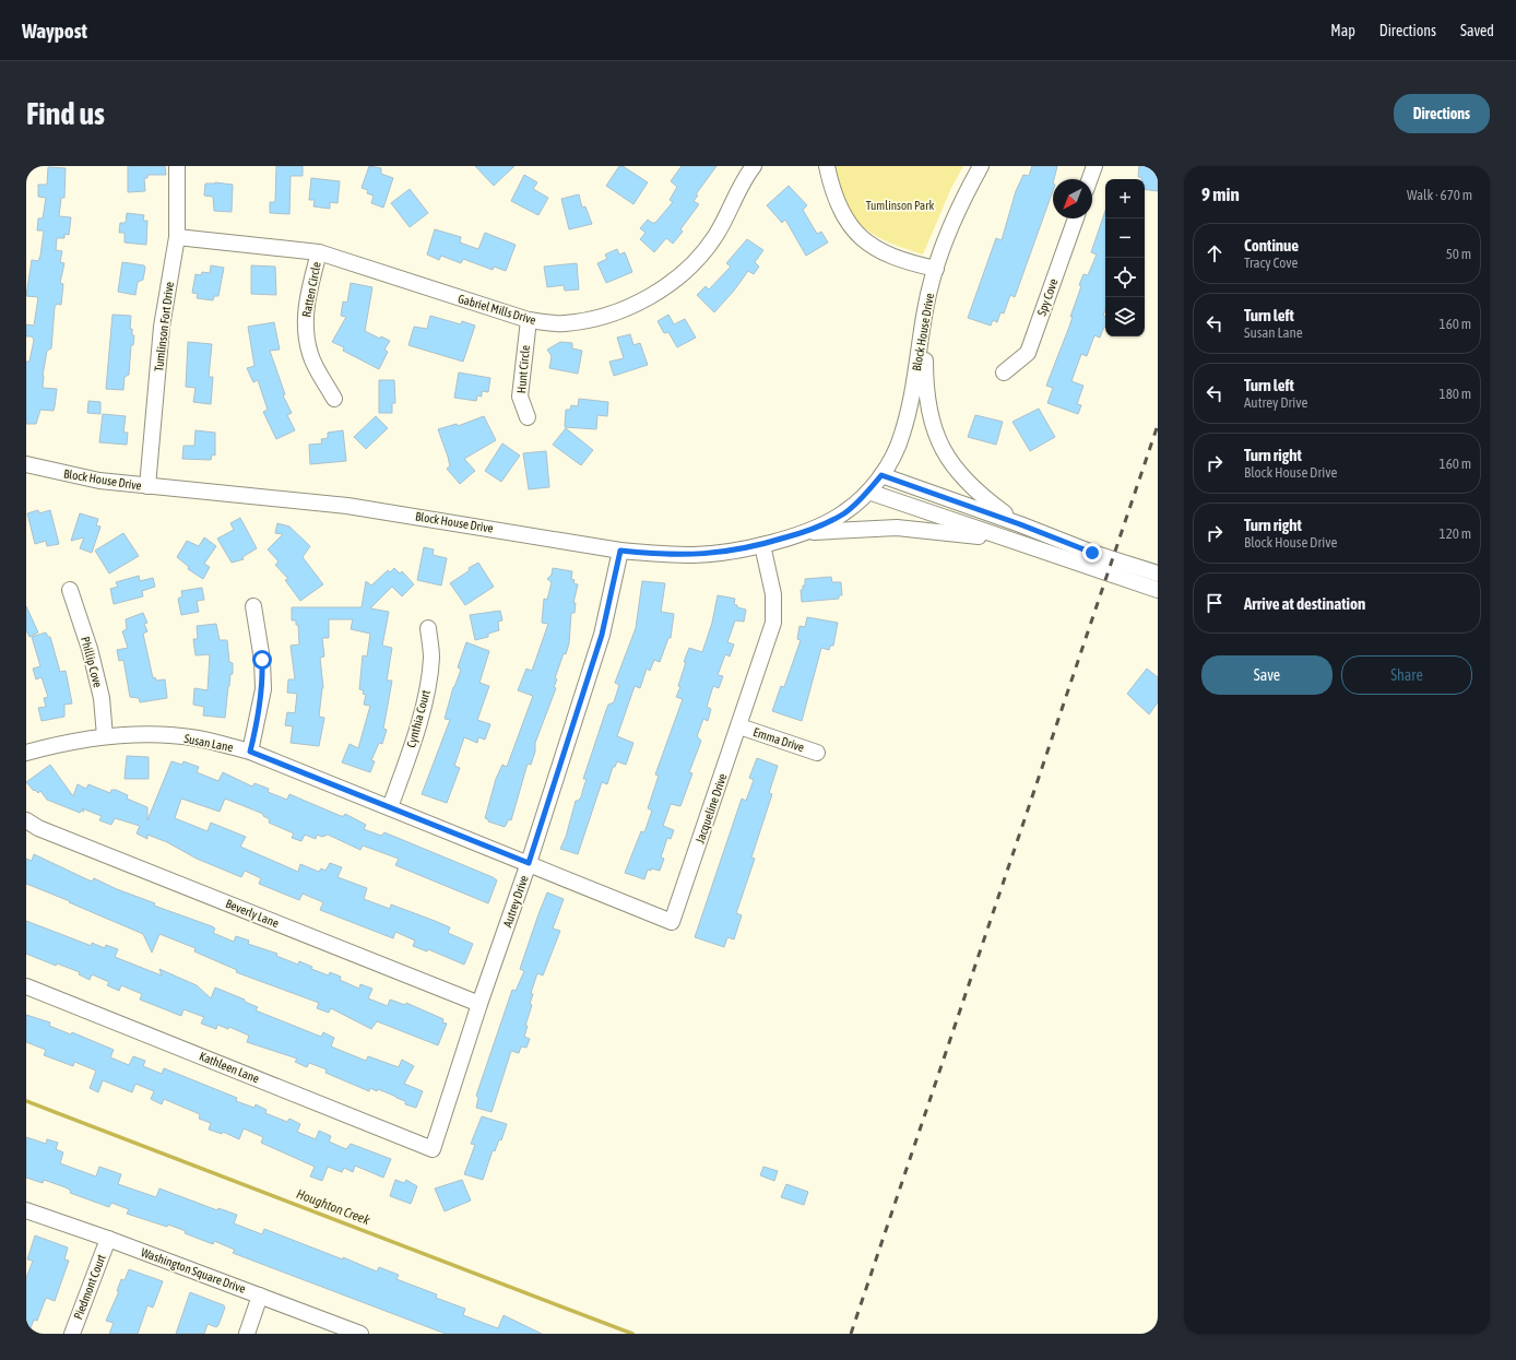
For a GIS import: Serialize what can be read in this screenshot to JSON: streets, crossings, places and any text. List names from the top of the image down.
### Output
{
  "streets": {
    "street": [
      "Ratten Circle",
      "Spy Cove",
      "Gabriel Mills Drive",
      "Tumlinson Fort Drive",
      "Block House Drive",
      "Hunt Circle",
      "Phillip Cove",
      "Cynthia Court",
      "Emma Drive",
      "Susan Lane",
      "Jacqueline Drive",
      "Autrey Drive",
      "Beverly Lane",
      "Kathleen Lane",
      "Washington Square Drive",
      "Piedmont Court"
    ]
  },
  "crossings": [
    ["Ratten Circle", "Gabriel Mills Drive"],
    ["Gabriel Mills Drive", "Tumlinson Fort Drive"],
    ["Gabriel Mills Drive", "Hunt Circle"],
    ["Tumlinson Fort Drive", "Block House Drive"],
    ["Block House Drive", "Jacqueline Drive"],
    ["Block House Drive", "Autrey Drive"],
    ["Phillip Cove", "Susan Lane"],
    ["Cynthia Court", "Susan Lane"],
    ["Emma Drive", "Jacqueline Drive"],
    ["Susan Lane", "Jacqueline Drive"],
    ["Susan Lane", "Autrey Drive"],
    ["Jacqueline Drive", "Autrey Drive"],
    ["Autrey Drive", "Beverly Lane"],
    ["Autrey Drive", "Kathleen Lane"],
    ["Washington Square Drive", "Piedmont Court"]
  ],
  "water": ["Houghton Creek"],
  "parks": ["Tumlinson Park"],
  "north": "bottom left",
  "page": {
    "header": "Waypost",
    "nav": ["Map", "Directions", "Saved"],
    "buttons": [
      "Directions",
      ["Save", "Share"]
    ],
    "title": "Find us",
    "heading": ["9 min", "Walk · 670 m"],
    "map_buttons": ["+", "−"],
    "list": [
      ["Continue", "Tracy Cove", "50 m"],
      ["Turn left", "Susan Lane", "160 m"],
      ["Turn left", "Autrey Drive", "180 m"],
      ["Turn right", "Block House Drive", "160 m"],
      ["Turn right", "Block House Drive", "120 m"],
      "Arrive at destination"
    ]
  }
}
